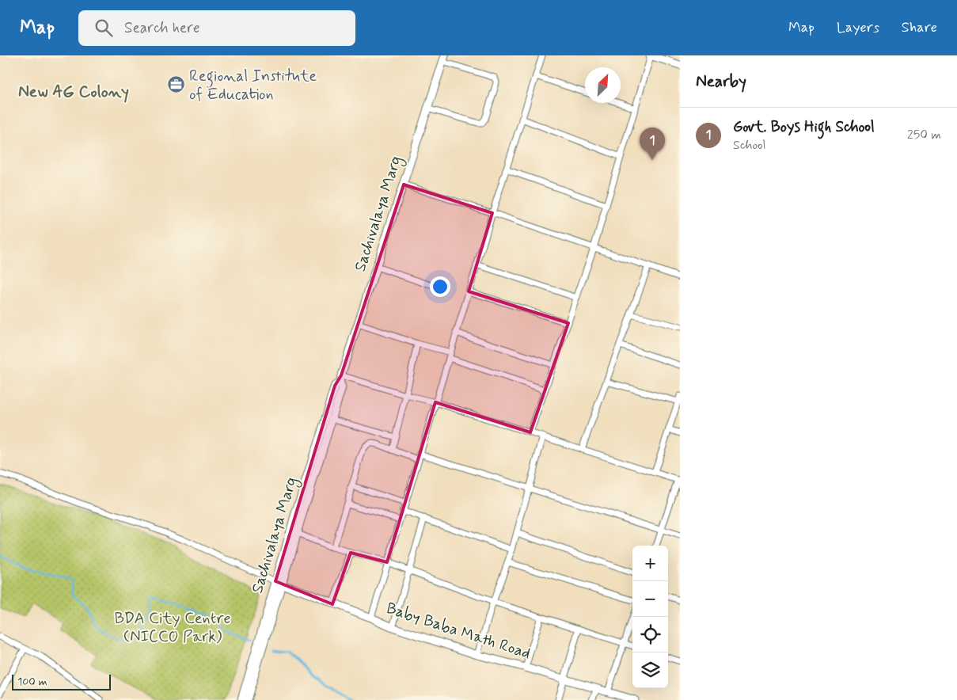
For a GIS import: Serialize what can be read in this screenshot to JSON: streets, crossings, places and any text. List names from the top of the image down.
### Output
{
  "streets": {
    "main road": ["Sachivalaya Marg", "Baby Baba Math Road"]
  },
  "crossings": [
    ["Sachivalaya Marg", "Baby Baba Math Road"]
  ],
  "districts": ["New AG Colony"],
  "parks": ["BDA City Centre (NICCO Park)"],
  "places": {
    "office": ["Regional Institute of Education"]
  },
  "scale_bar": "100 m",
  "north": "top right",
  "page": {
    "header": "Map",
    "search": "Search here",
    "nav": ["Map", "Layers", "Share"],
    "heading": "Nearby",
    "list": [
      {
        "mark": "1",
        "name": "Govt. Boys High School",
        "note": "School",
        "value": "250 m"
      }
    ],
    "pins": "1",
    "map_buttons": ["+", "−"],
    "scale": "100 m"
  }
}
